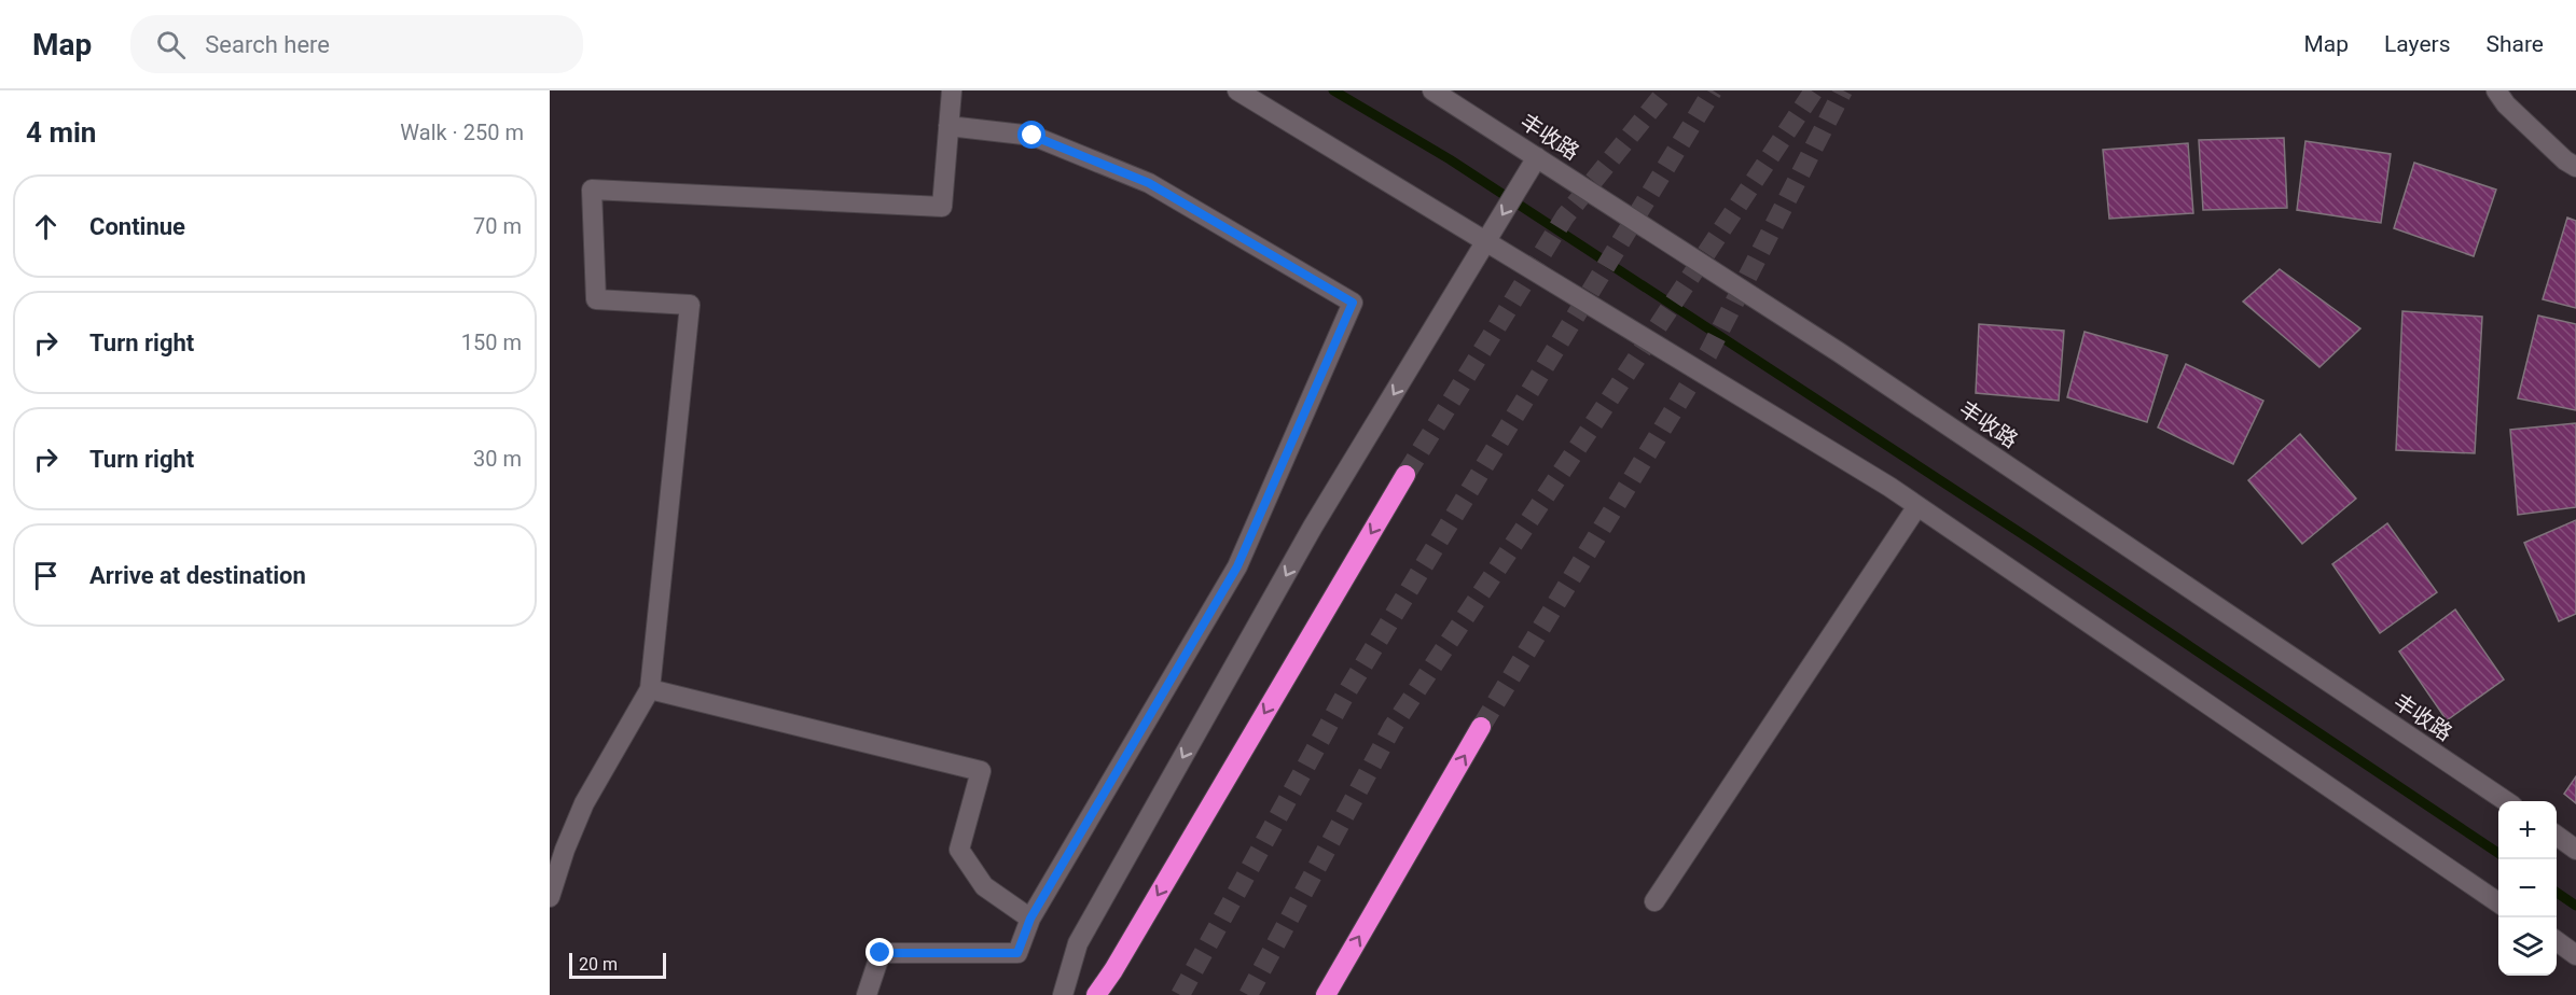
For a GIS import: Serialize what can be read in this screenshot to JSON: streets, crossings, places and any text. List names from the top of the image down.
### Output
{
  "streets": {
    "street": ["丰收路"]
  },
  "scale_bar": "20 m",
  "page": {
    "header": "Map",
    "search": "Search here",
    "nav": ["Map", "Layers", "Share"],
    "heading": ["4 min", "Walk · 250 m"],
    "list": [
      ["Continue", "70 m"],
      ["Turn right", "150 m"],
      ["Turn right", "30 m"],
      "Arrive at destination"
    ],
    "map_buttons": ["+", "−"],
    "scale": "20 m"
  }
}
